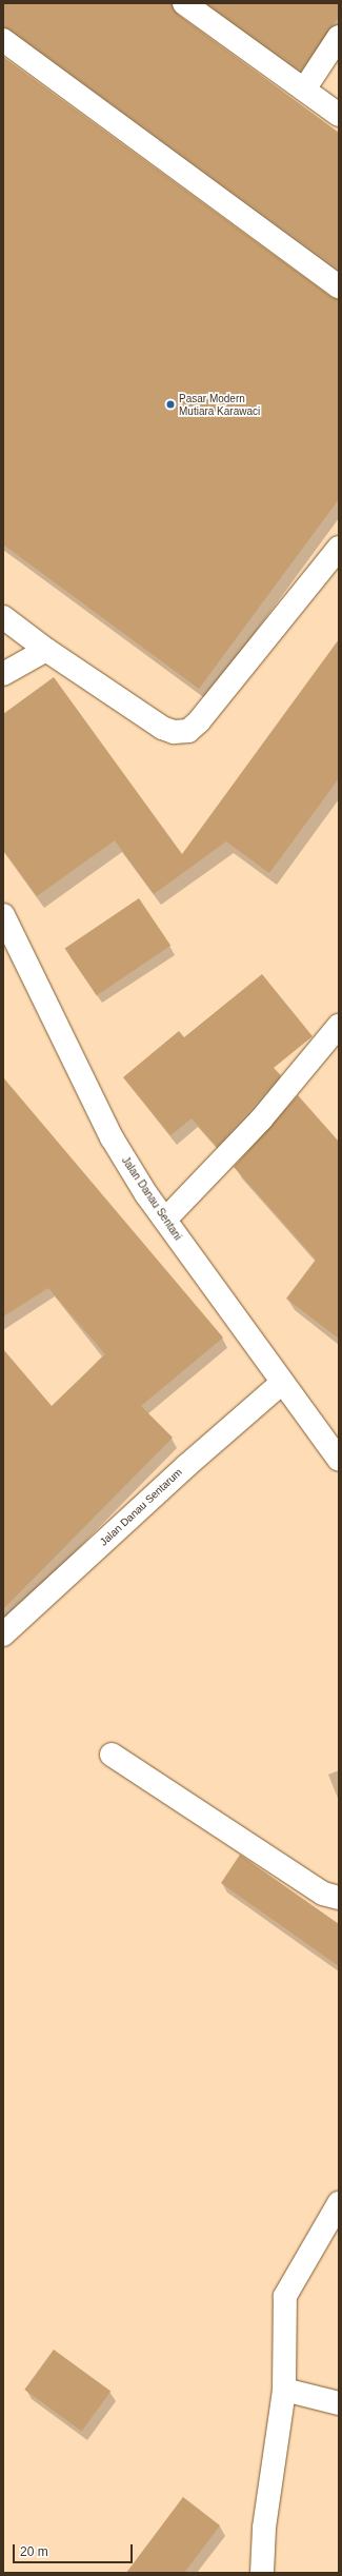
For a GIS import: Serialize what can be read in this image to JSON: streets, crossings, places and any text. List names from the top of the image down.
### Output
{
  "streets": {
    "street": ["Jalan Danau Sentani", "Jalan Danau Sentarum"]
  },
  "crossings": [
    ["Jalan Danau Sentani", "Jalan Danau Sentarum"]
  ],
  "places": ["Pasar Modern Mutiara Karawaci"],
  "scale_bar": "20 m"
}
